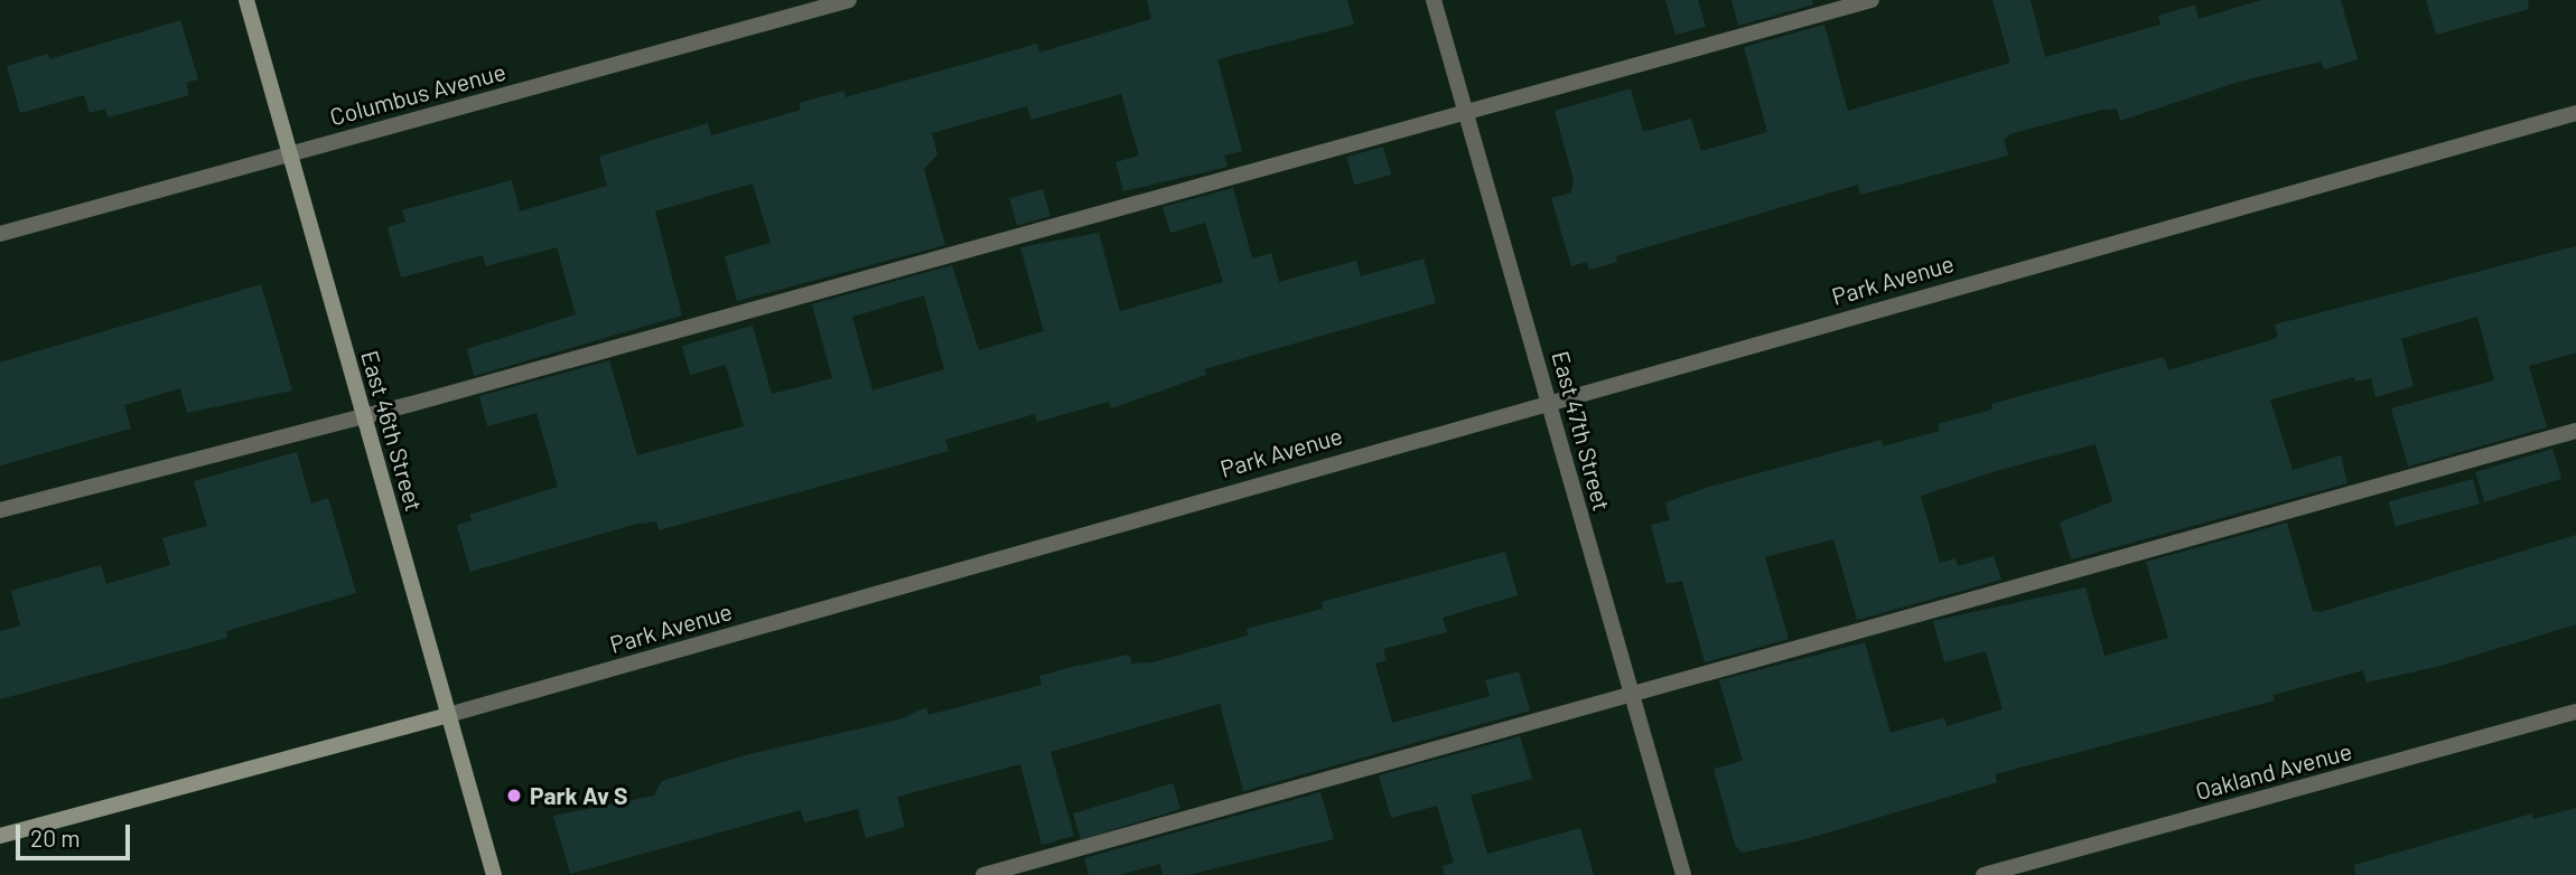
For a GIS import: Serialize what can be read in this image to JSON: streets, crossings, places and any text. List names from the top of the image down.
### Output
{
  "streets": {
    "main road": ["Park Avenue", "East 46th Street"],
    "street": ["Columbus Avenue", "East 47th Street", "Oakland Avenue"]
  },
  "crossings": [
    ["Columbus Avenue", "East 46th Street"],
    ["Park Avenue", "East 46th Street"],
    ["Park Avenue", "East 47th Street"]
  ],
  "places": ["Park Av S"],
  "scale_bar": "20 m"
}
